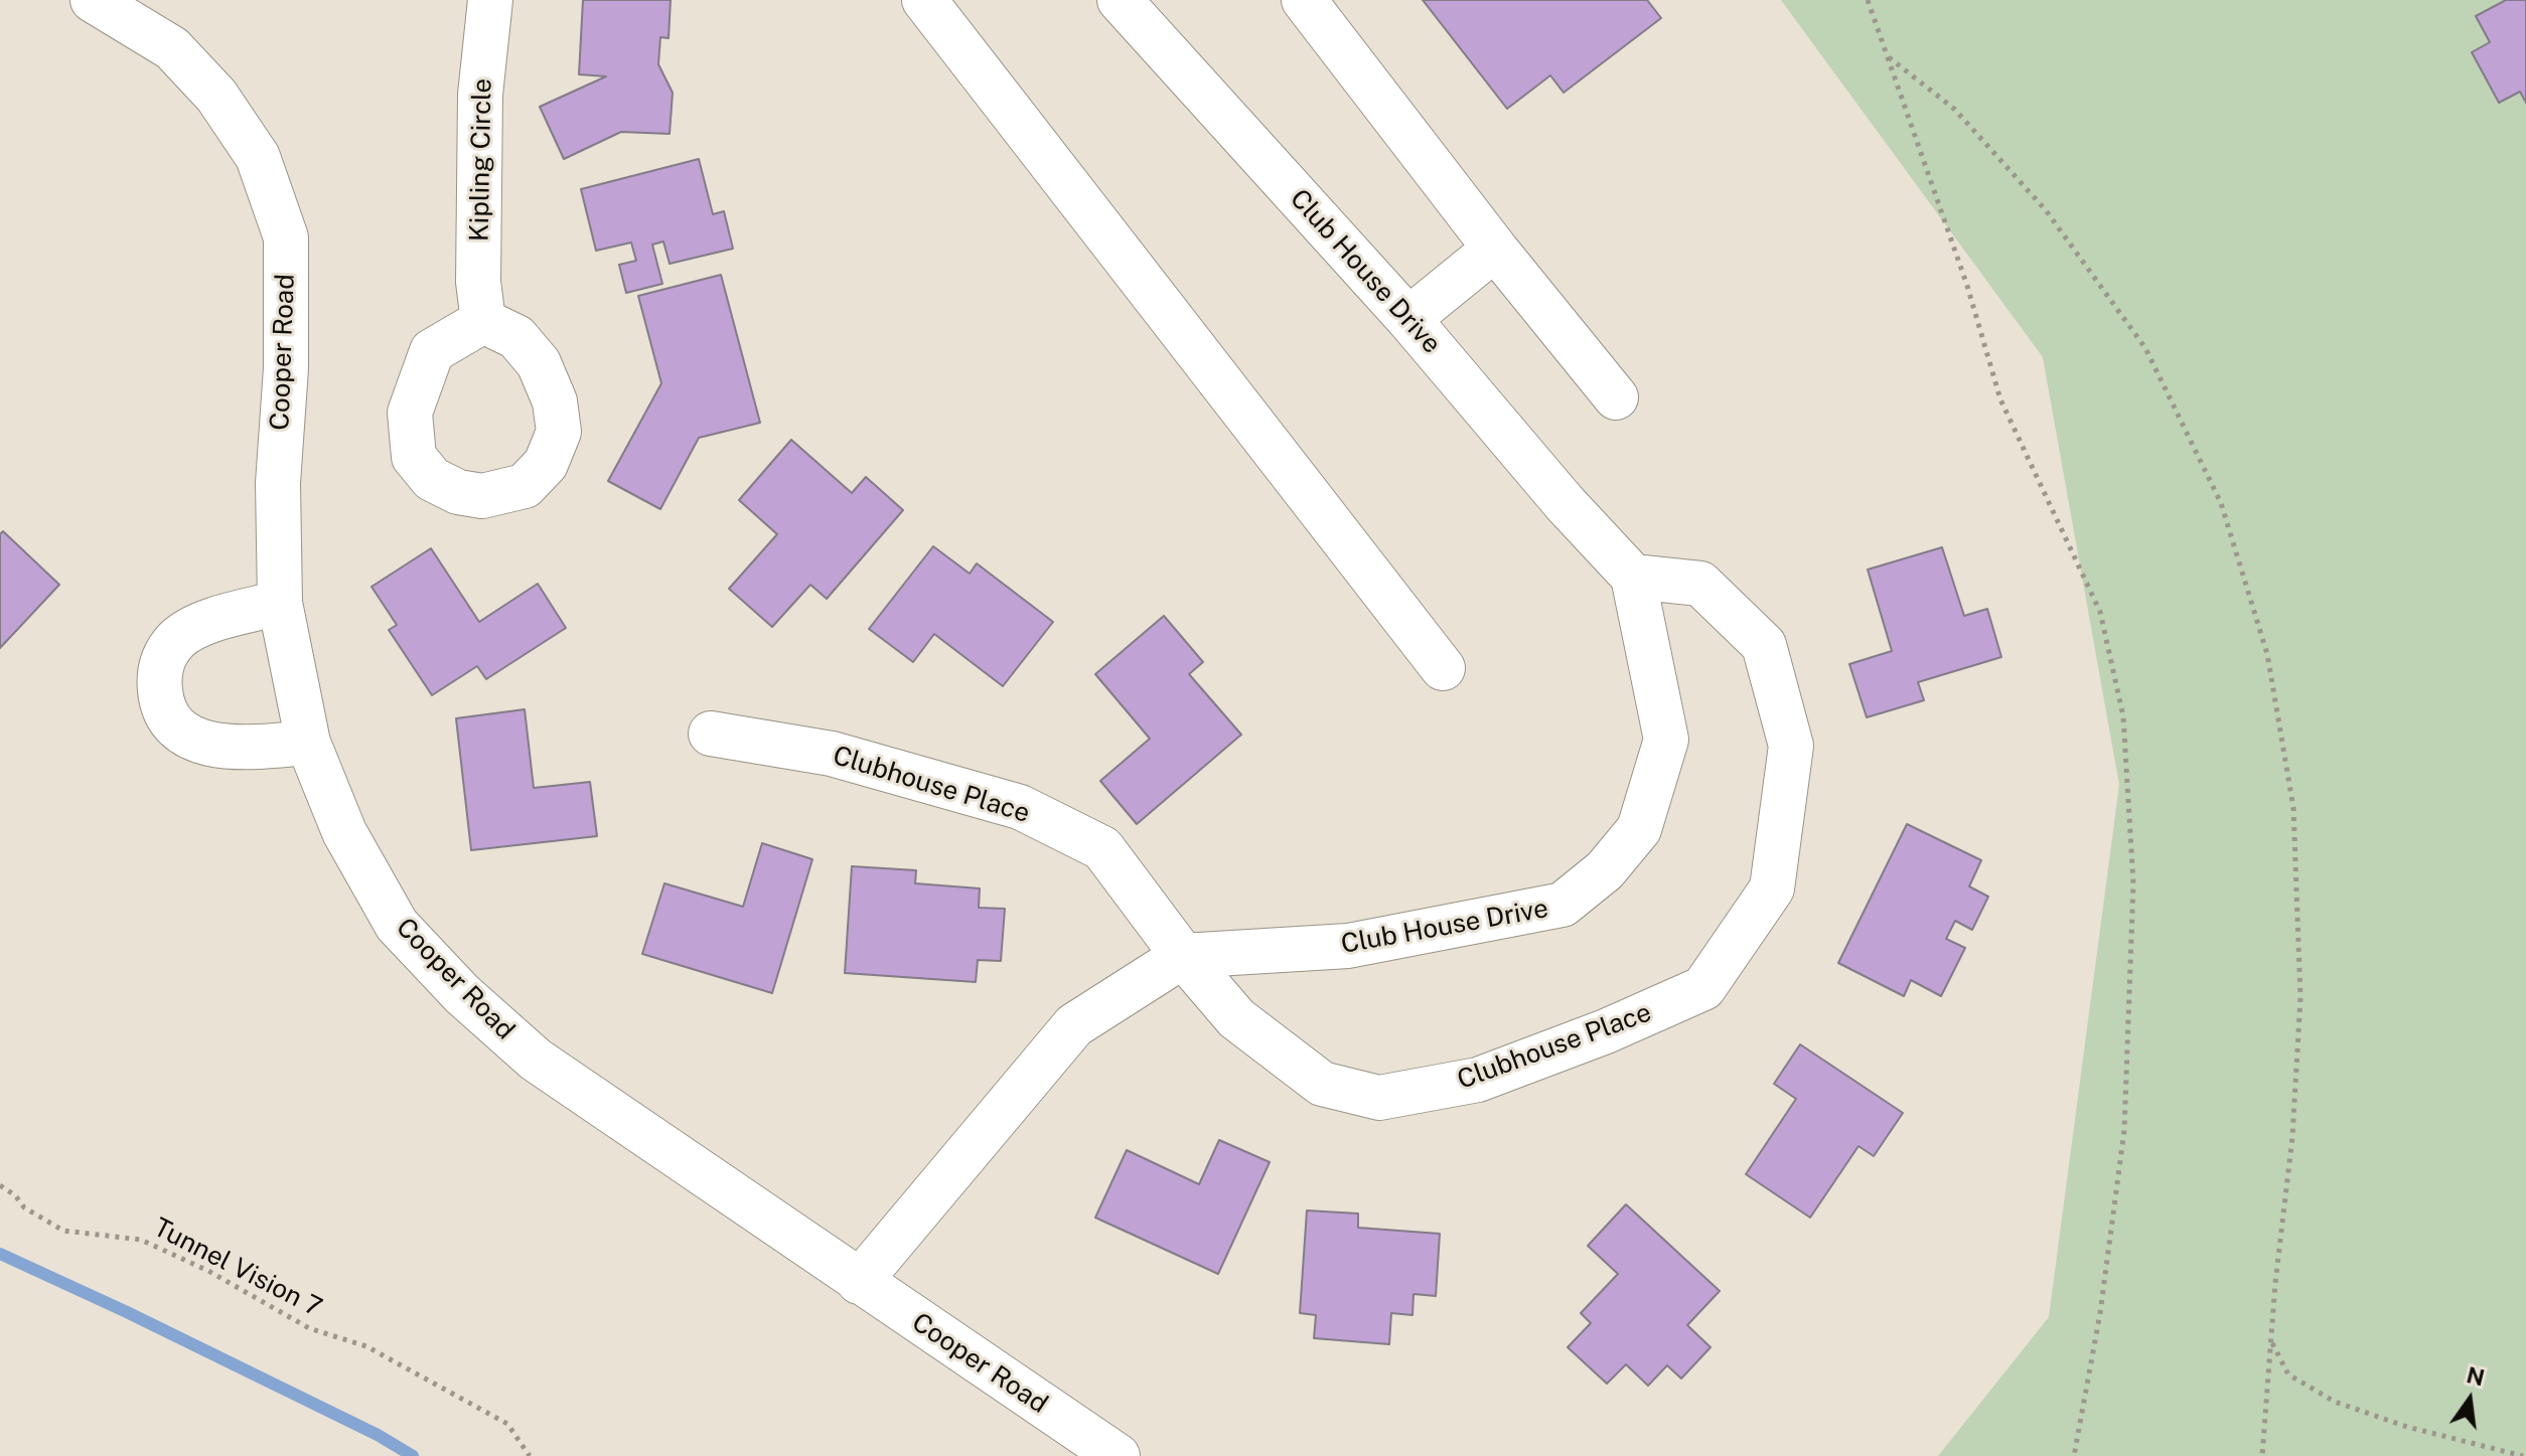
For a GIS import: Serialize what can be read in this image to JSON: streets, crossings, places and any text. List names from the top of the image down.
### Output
{
  "streets": {
    "street": [
      "Kipling Circle",
      "Club House Drive",
      "Cooper Road",
      "Clubhouse Place"
    ],
    "path": ["Tunnel Vision 7"]
  },
  "crossings": [
    ["Club House Drive", "Cooper Road"],
    ["Club House Drive", "Clubhouse Place"]
  ],
  "north": "top"
}
